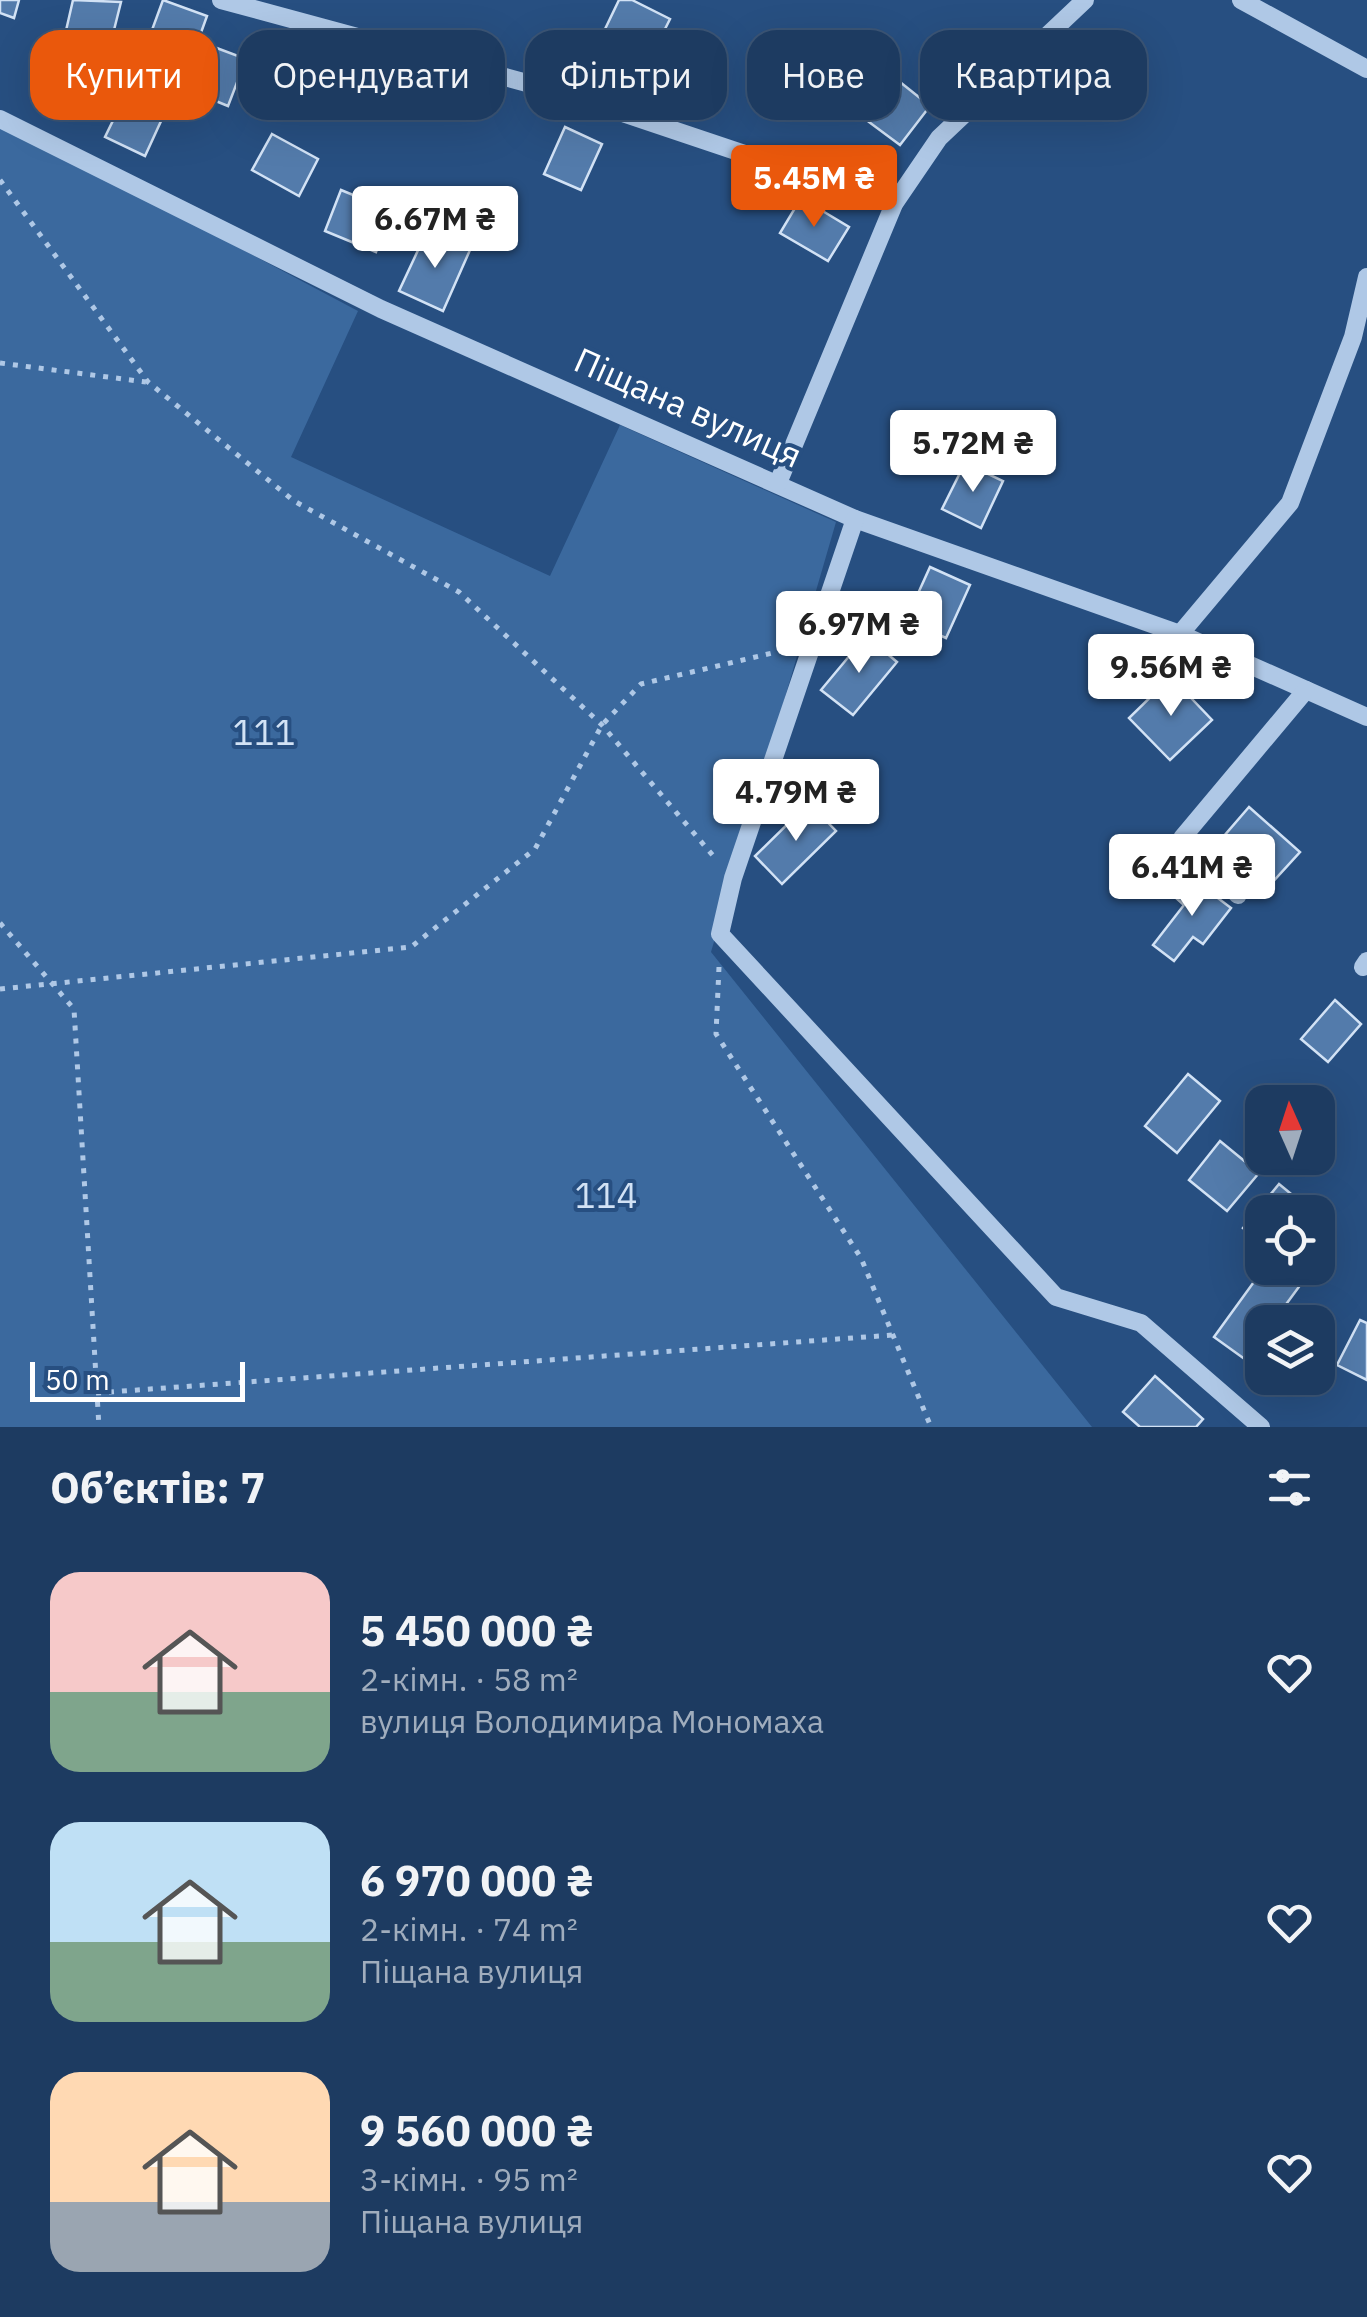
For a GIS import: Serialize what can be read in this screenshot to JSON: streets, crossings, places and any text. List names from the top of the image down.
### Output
{
  "streets": {
    "street": ["Піщана вулиця"]
  },
  "parks": ["111", "114"],
  "scale_bar": "50 m",
  "north": "top",
  "page": {
    "chip": [
      "Купити",
      "Орендувати",
      "Фільтри",
      "Нове",
      "Квартира"
    ],
    "price": [
      "5.45M ₴",
      "6.67M ₴",
      "5.72M ₴",
      "6.97M ₴",
      "9.56M ₴",
      "4.79M ₴",
      "6.41M ₴"
    ],
    "scale": "50 m",
    "heading": "Об’єктів: 7",
    "list": [
      {
        "name": "5 450 000 ₴",
        "note": "2-кімн. · 58 m² · вулиця Володимира Мономаха"
      },
      {
        "name": "6 970 000 ₴",
        "note": "2-кімн. · 74 m² · Піщана вулиця"
      },
      {
        "name": "9 560 000 ₴",
        "note": "3-кімн. · 95 m² · Піщана вулиця"
      }
    ]
  }
}
